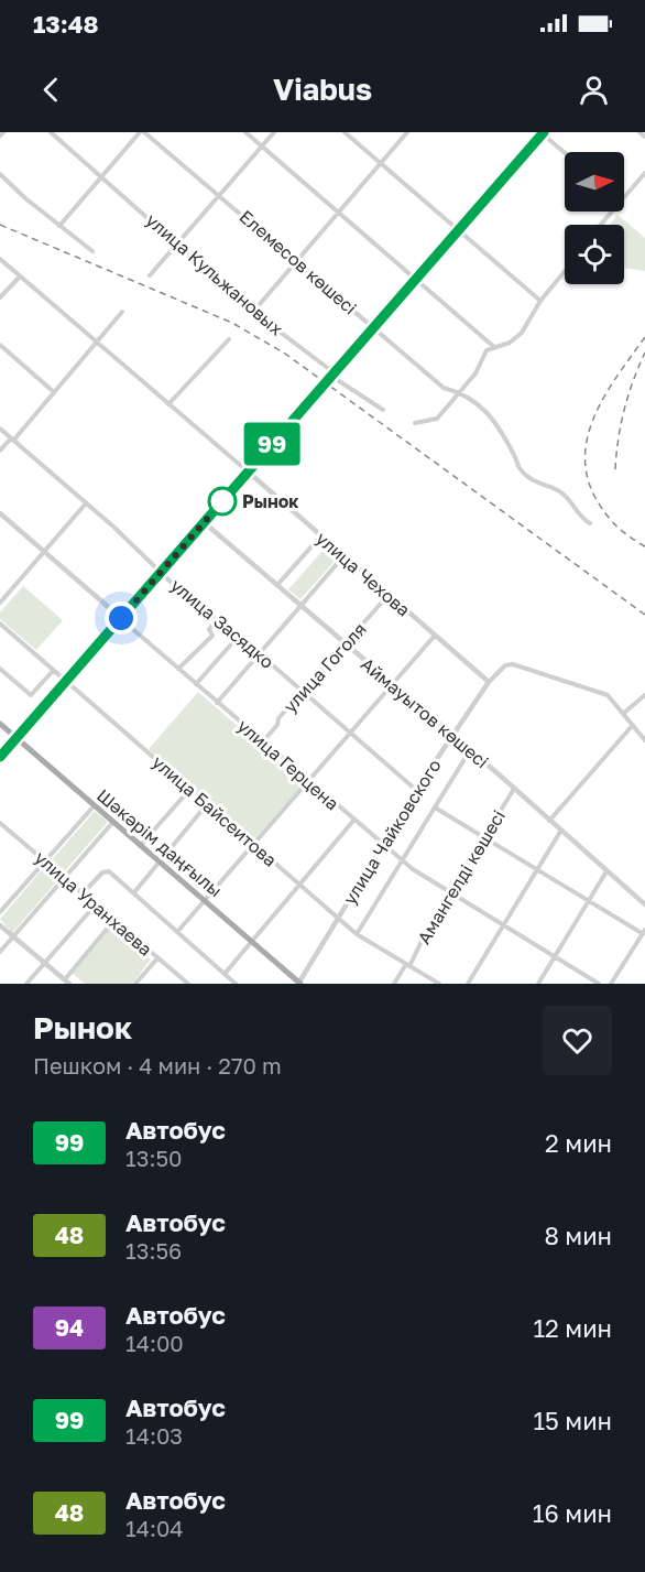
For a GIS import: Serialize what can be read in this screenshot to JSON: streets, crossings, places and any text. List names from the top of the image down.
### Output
{
  "streets": {
    "main road": ["Шәкәрім даңғылы"],
    "street": [
      "Елемесов көшесі",
      "улица Кульжановых",
      "улица Чехова",
      "улица Засядко",
      "улица Гоголя",
      "Аймауытов көшесі",
      "улица Герцена",
      "улица Байсеитова",
      "улица Чайковского",
      "Амангелді көшесі",
      "улица Уранхаева"
    ]
  },
  "crossings": [
    ["улица Чехова", "улица Гоголя"],
    ["улица Чехова", "улица Чайковского"],
    ["улица Засядко", "улица Гоголя"],
    ["улица Засядко", "улица Чайковского"],
    ["улица Гоголя", "Аймауытов көшесі"],
    ["улица Гоголя", "улица Герцена"],
    ["Аймауытов көшесі", "улица Чайковского"],
    ["Аймауытов көшесі", "Амангелді көшесі"],
    ["улица Герцена", "улица Чайковского"],
    ["улица Герцена", "Амангелді көшесі"],
    ["улица Байсеитова", "улица Чайковского"],
    ["улица Байсеитова", "Амангелді көшесі"],
    ["улица Чайковского", "Шәкәрім даңғылы"]
  ],
  "places": ["Рынок"],
  "lines": ["bus line 99"],
  "north": "right",
  "page": {
    "status": "13:48",
    "header": "Viabus",
    "on_map": "99",
    "heading": ["Рынок", "Пешком · 4 мин · 270 m"],
    "list": [
      {
        "mark": "99",
        "name": "Автобус",
        "note": "13:50",
        "value": "2 мин"
      },
      {
        "mark": "48",
        "name": "Автобус",
        "note": "13:56",
        "value": "8 мин"
      },
      {
        "mark": "94",
        "name": "Автобус",
        "note": "14:00",
        "value": "12 мин"
      },
      {
        "mark": "99",
        "name": "Автобус",
        "note": "14:03",
        "value": "15 мин"
      },
      {
        "mark": "48",
        "name": "Автобус",
        "note": "14:04",
        "value": "16 мин"
      }
    ]
  }
}
